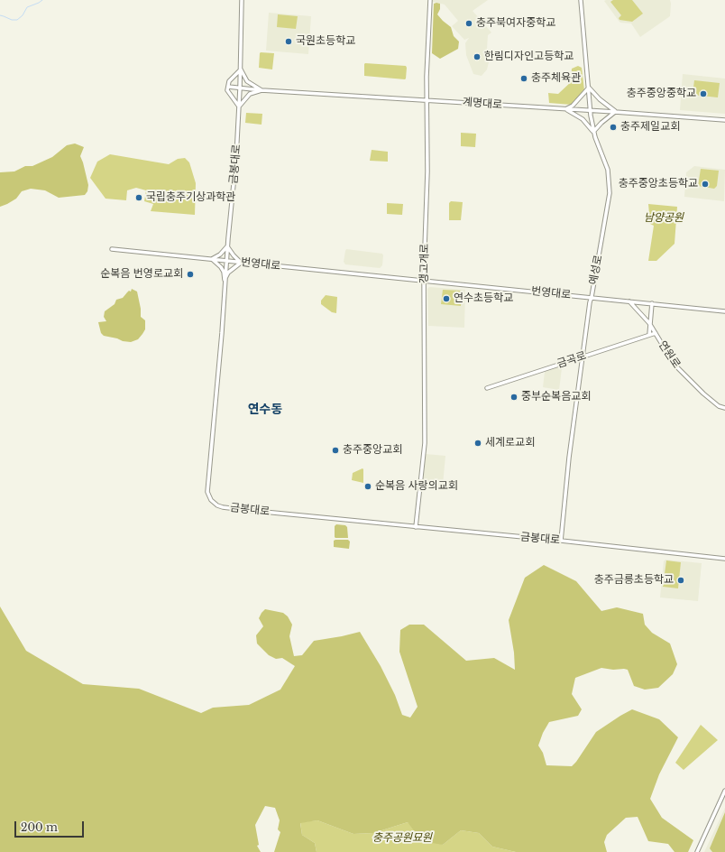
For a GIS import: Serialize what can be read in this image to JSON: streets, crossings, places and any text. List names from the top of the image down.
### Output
{
  "streets": {
    "street": [
      "계명대로",
      "금봉대로",
      "갱고개로",
      "번영대로",
      "예성로",
      "연원로",
      "금곡로"
    ]
  },
  "crossings": [
    ["계명대로", "금봉대로"],
    ["계명대로", "갱고개로"],
    ["계명대로", "예성로"],
    ["금봉대로", "갱고개로"],
    ["금봉대로", "번영대로"],
    ["금봉대로", "예성로"],
    ["갱고개로", "번영대로"],
    ["번영대로", "예성로"],
    ["번영대로", "연원로"],
    ["예성로", "금곡로"],
    ["연원로", "금곡로"]
  ],
  "districts": ["연수동"],
  "parks": ["남양공원", "충주공원묘원"],
  "places": [
    "충주북여자중학교",
    "국원초등학교",
    "한림디자인고등학교",
    "충주체육관",
    "충주중앙중학교",
    "충주제일교회",
    "충주중앙초등학교",
    "국립충주기상과학관",
    "순복음 번영로교회",
    "연수초등학교",
    "중부순복음교회",
    "세계로교회",
    "충주중앙교회",
    "순복음 사랑의교회",
    "충주금릉초등학교"
  ],
  "scale_bar": "200 m"
}
